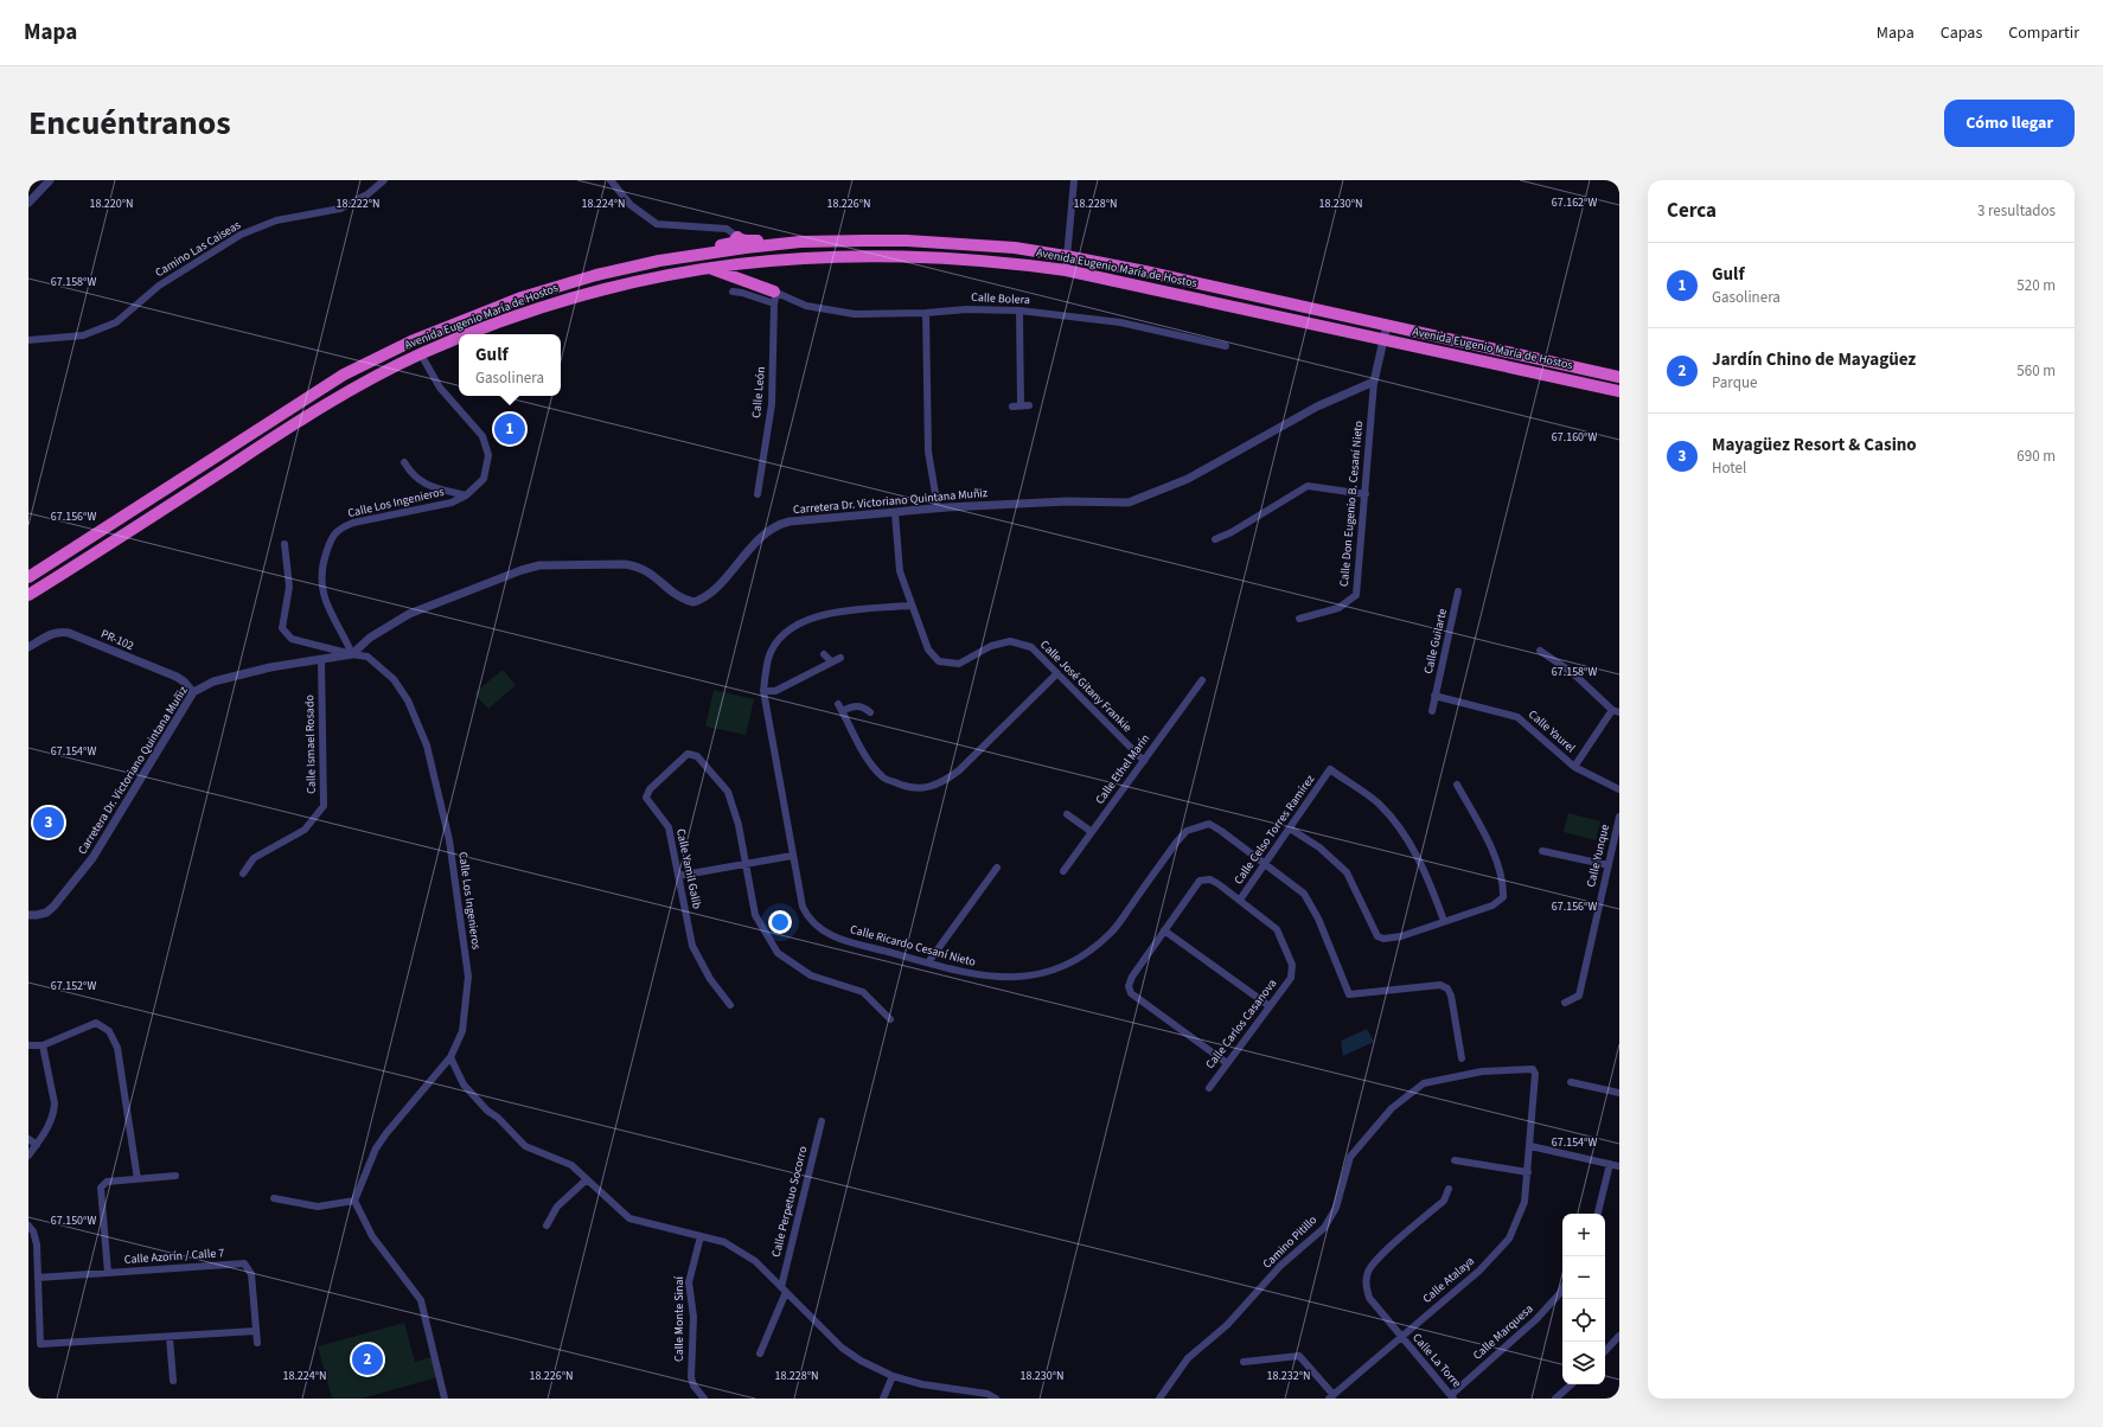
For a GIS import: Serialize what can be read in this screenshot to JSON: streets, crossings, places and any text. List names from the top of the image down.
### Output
{
  "streets": {
    "highway": ["Avenida Eugenio María de Hostos"],
    "street": [
      "Camino Las Caiseas",
      "Calle Bolera",
      "Calle León",
      "Carretera Dr. Victoriano Quintana Muñiz",
      "Calle Los Ingenieros",
      "Calle Don Eugenio B. Cesaní Nieto",
      "PR-102",
      "Calle Guilarte",
      "Calle José Gitany Frankie",
      "Calle Yaurel",
      "Calle Ismael Rosado",
      "Calle Ethel Marín",
      "Calle Celso Torres Ramírez",
      "Calle Yunque",
      "Calle Yamil Galib",
      "Calle Ricardo Cesaní Nieto",
      "Calle Carlos Casanova",
      "Calle Perpetuo Socorro",
      "Camino Pitillo",
      "Calle Azorín / Calle 7",
      "Calle Atalaya",
      "Calle Monte Sinaí",
      "Calle Marquesa",
      "Calle La Torre"
    ]
  },
  "crossings": [
    ["Calle Bolera", "Calle León"],
    ["Carretera Dr. Victoriano Quintana Muñiz", "Calle Los Ingenieros"],
    ["Carretera Dr. Victoriano Quintana Muñiz", "Calle Don Eugenio B. Cesaní Nieto"],
    ["Carretera Dr. Victoriano Quintana Muñiz", "PR-102"],
    ["Carretera Dr. Victoriano Quintana Muñiz", "Calle José Gitany Frankie"],
    ["Carretera Dr. Victoriano Quintana Muñiz", "Calle Ismael Rosado"],
    ["Calle Guilarte", "Calle Yaurel"],
    ["Calle José Gitany Frankie", "Calle Ethel Marín"],
    ["Calle José Gitany Frankie", "Calle Ricardo Cesaní Nieto"],
    ["Calle Celso Torres Ramírez", "Calle Ricardo Cesaní Nieto"],
    ["Calle Celso Torres Ramírez", "Calle Carlos Casanova"],
    ["Camino Pitillo", "Calle Atalaya"],
    ["Calle Atalaya", "Calle La Torre"],
    ["Calle Marquesa", "Calle La Torre"]
  ],
  "page": {
    "header": "Mapa",
    "nav": ["Mapa", "Capas", "Compartir"],
    "title": "Encuéntranos",
    "buttons": "Cómo llegar",
    "heading": ["Cerca", "3 resultados"],
    "list": [
      {
        "mark": "1",
        "name": "Gulf",
        "note": "Gasolinera",
        "value": "520 m"
      },
      {
        "mark": "2",
        "name": "Jardín Chino de Mayagüez",
        "note": "Parque",
        "value": "560 m"
      },
      {
        "mark": "3",
        "name": "Mayagüez Resort & Casino",
        "note": "Hotel",
        "value": "690 m"
      }
    ],
    "popup": ["Gulf", "Gasolinera"],
    "pins": ["1", "3", "2"],
    "map_buttons": ["+", "−"]
  },
  "coordinates": [
    "67.162°W",
    "18.222°N",
    "18.224°N",
    "18.226°N",
    "18.228°N",
    "18.230°N",
    "18.220°N",
    "67.158°W",
    "67.160°W",
    "67.156°W",
    "67.154°W",
    "67.152°W",
    "67.150°W",
    "18.232°N"
  ]
}
